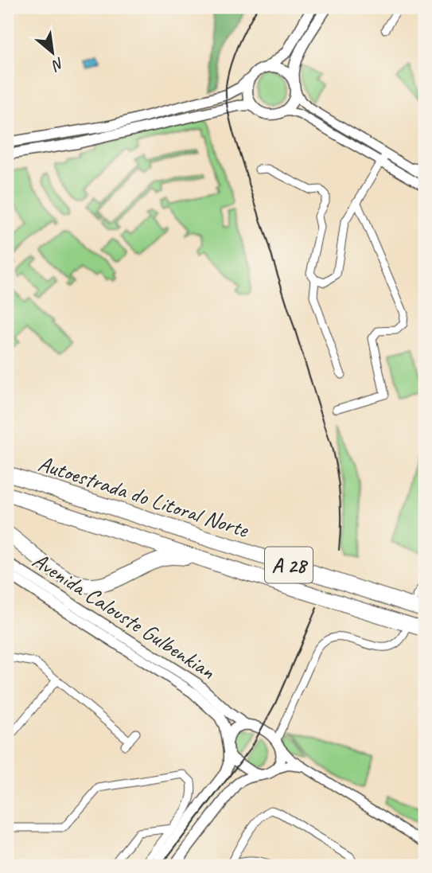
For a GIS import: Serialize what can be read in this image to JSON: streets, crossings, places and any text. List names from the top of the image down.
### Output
{
  "streets": {
    "highway": ["Autoestrada do Litoral Norte", "A 28"],
    "main road": ["Avenida Calouste Gulbenkian"]
  },
  "north": "bottom right"
}
